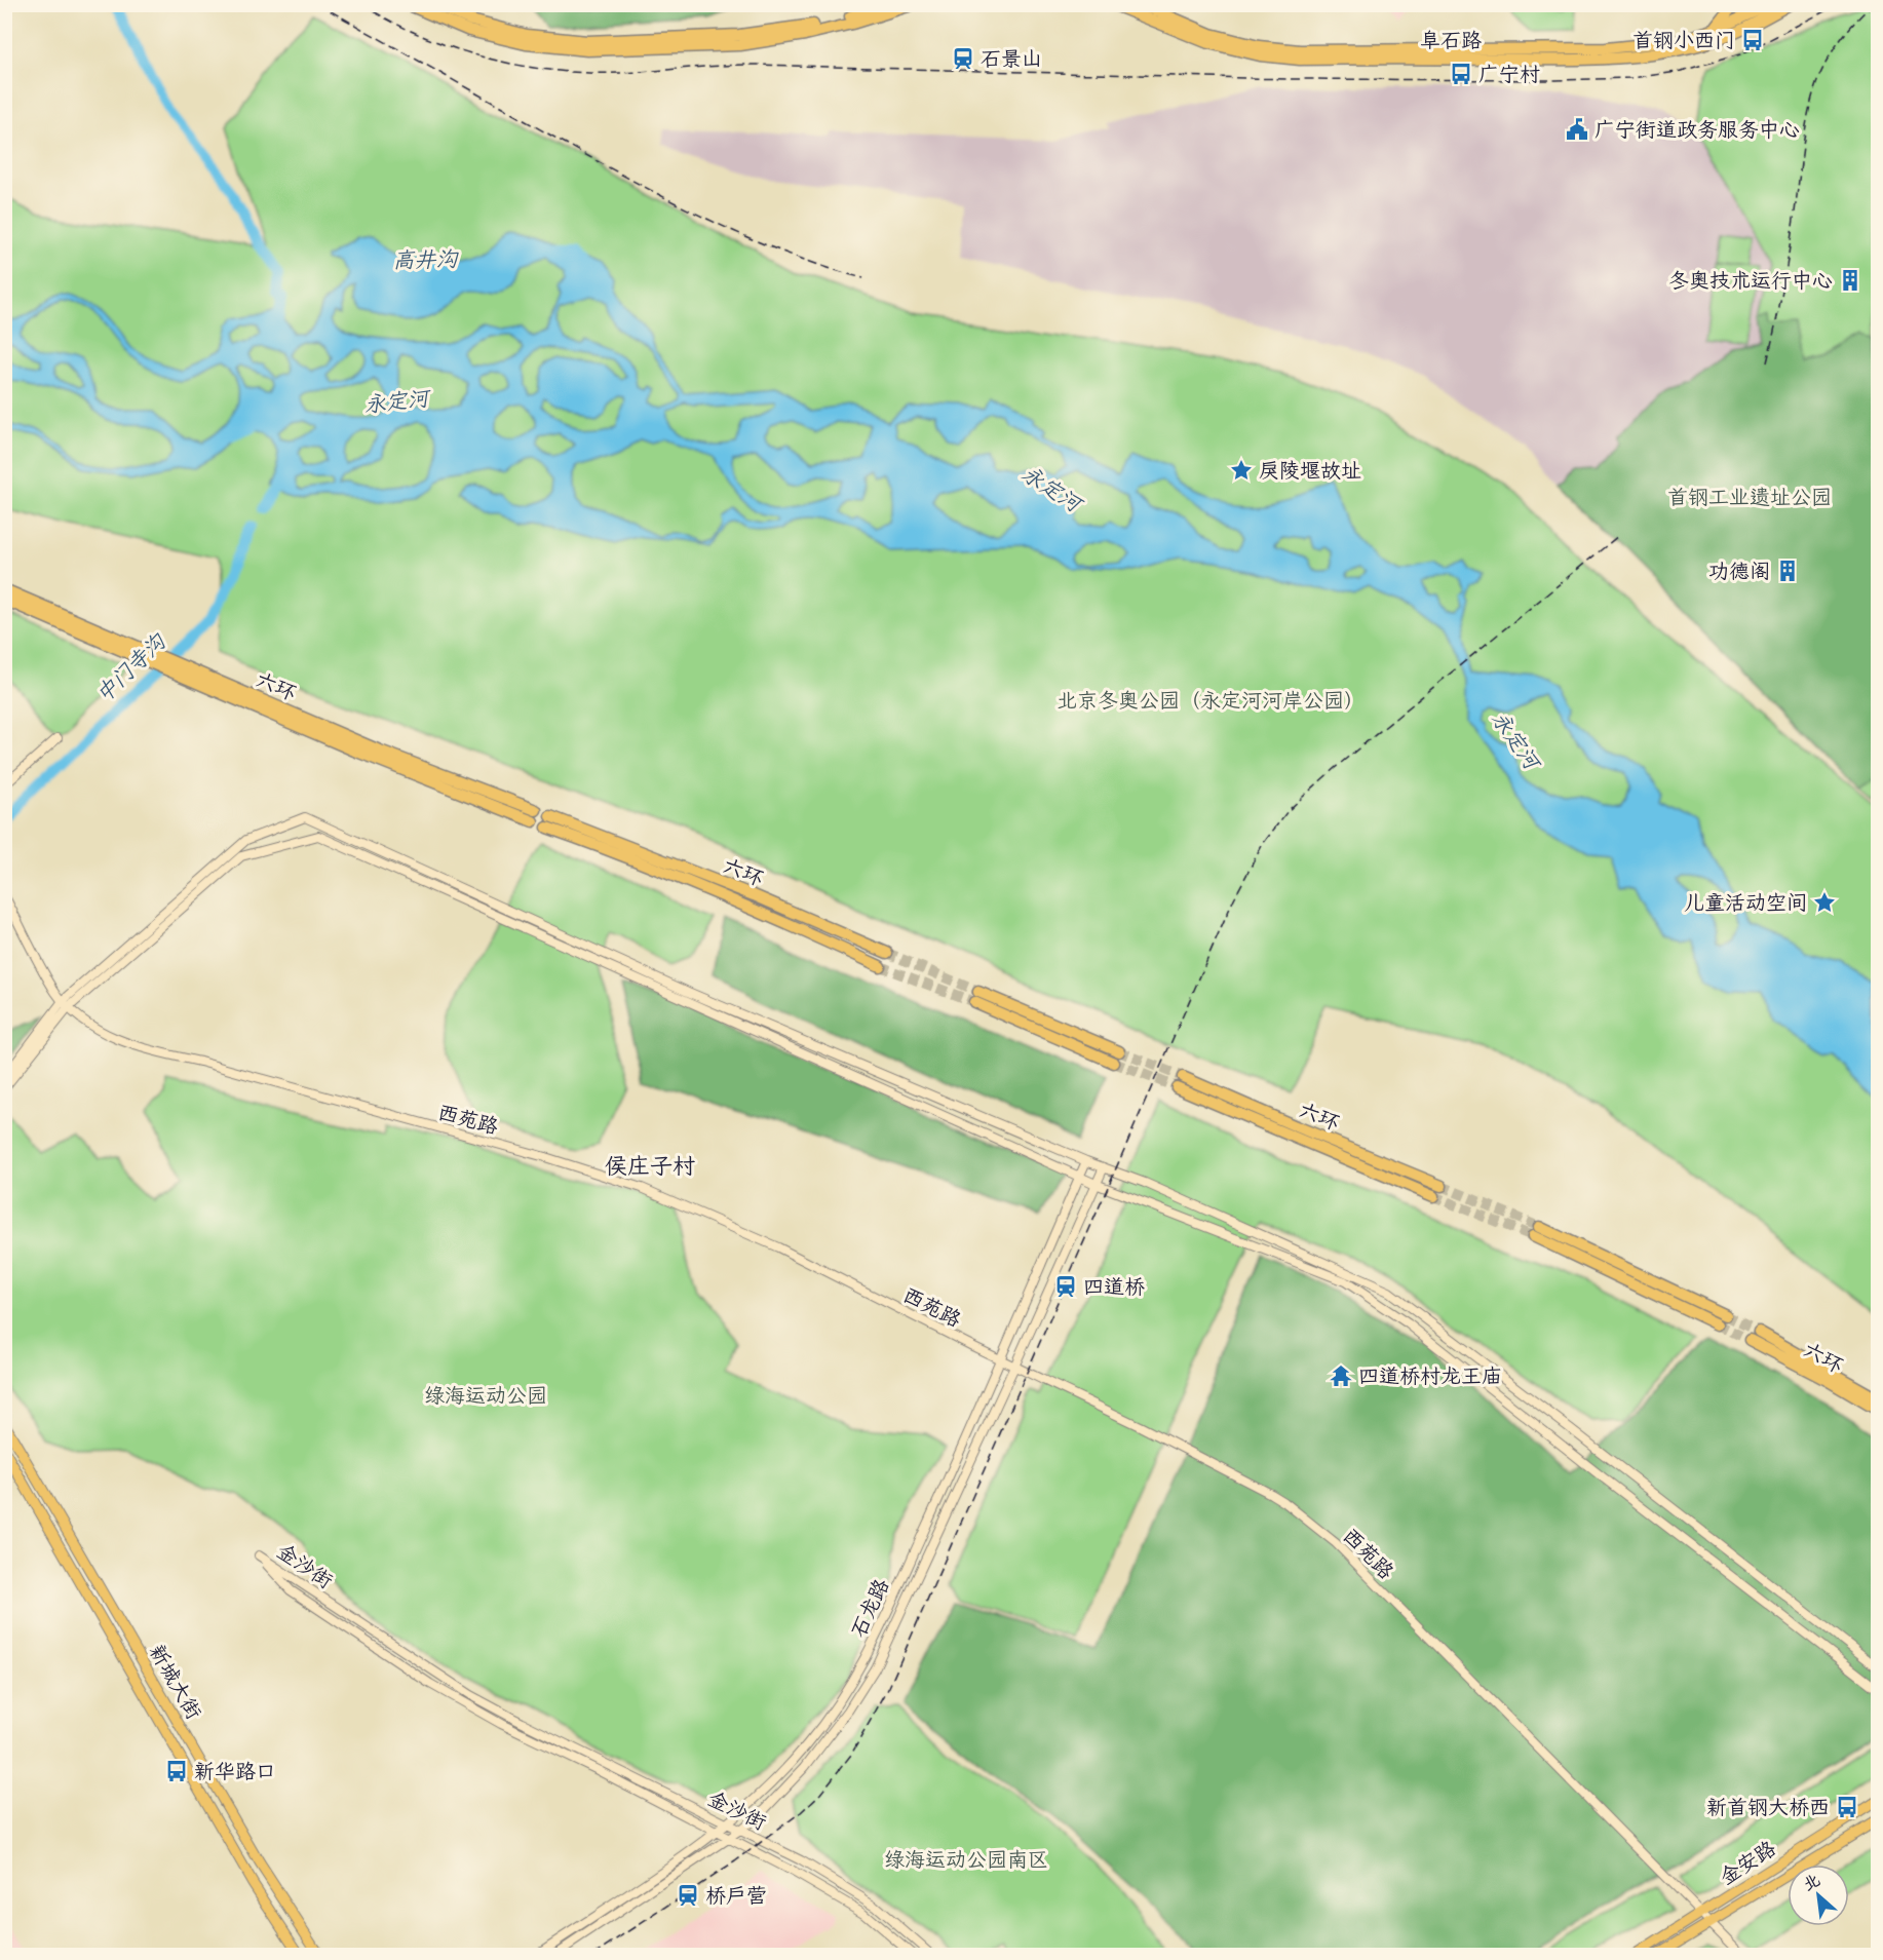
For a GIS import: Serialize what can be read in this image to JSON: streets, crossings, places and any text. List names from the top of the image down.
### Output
{
  "streets": {
    "highway": ["阜石路", "六环"],
    "main road": [
      "西苑路",
      "金沙街",
      "石龙路",
      "新城大街",
      "金安路"
    ]
  },
  "crossings": [
    ["西苑路", "石龙路"],
    ["西苑路", "金安路"],
    ["金沙街", "石龙路"]
  ],
  "districts": ["侯庄子村"],
  "water": ["高井沟", "永定河", "中门寺沟"],
  "parks": [
    "首钢工业遗址公园",
    "北京冬奥公园（永定河河岸公园）",
    "绿海运动公园",
    "绿海运动公园南区"
  ],
  "places": {
    "bus stop": [
      "首钢小西门",
      "广宁村",
      "新华路口",
      "新首钢大桥西"
    ],
    "station": ["石景山", "四道桥", "桥户营"],
    "public building": ["广宁街道政务服务中心"],
    "building": ["冬奥技术运行中心", "功德阁"],
    "place": ["戾陵堰故址", "儿童活动空间"],
    "temple": ["四道桥村龙王庙"]
  },
  "north": "top left"
}
